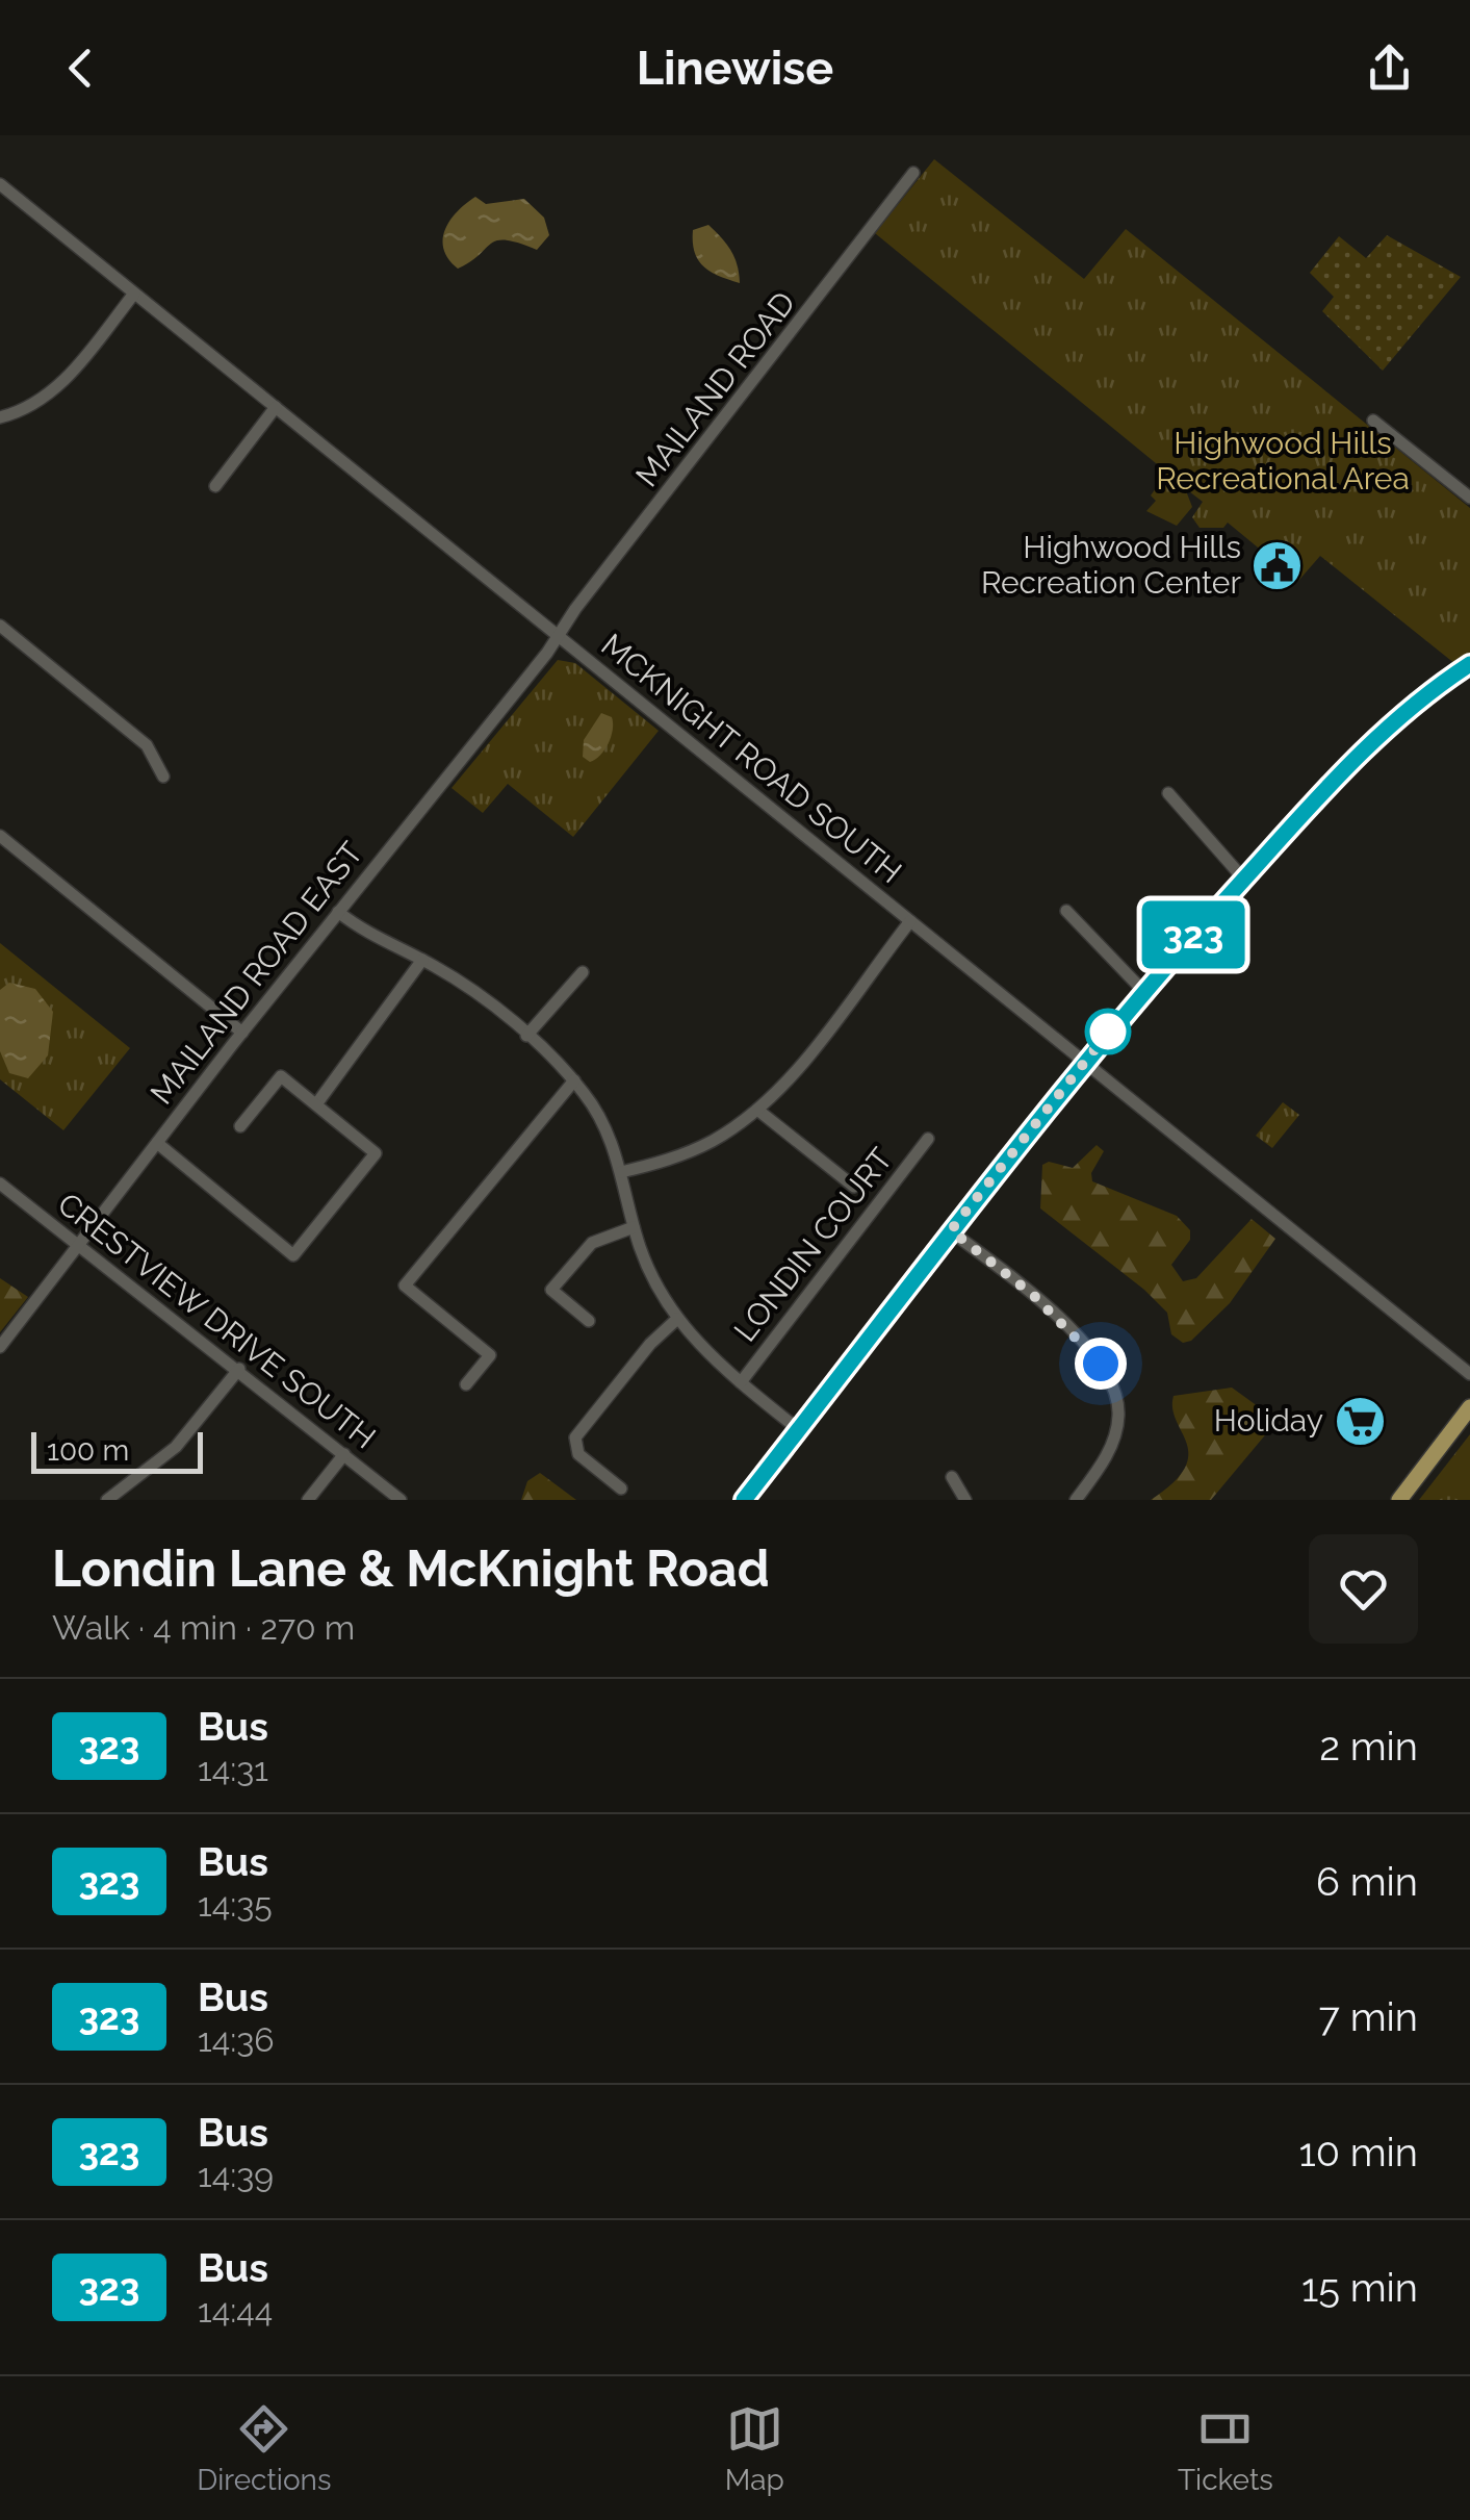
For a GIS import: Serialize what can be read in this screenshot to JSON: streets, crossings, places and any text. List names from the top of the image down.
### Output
{
  "streets": {
    "street": [
      "MAILAND ROAD",
      "MCKNIGHT ROAD SOUTH",
      "MAILAND ROAD EAST",
      "LONDIN COURT",
      "CRESTVIEW DRIVE SOUTH"
    ]
  },
  "crossings": [
    ["MAILAND ROAD", "MCKNIGHT ROAD SOUTH"],
    ["MAILAND ROAD", "MAILAND ROAD EAST"],
    ["MCKNIGHT ROAD SOUTH", "MAILAND ROAD EAST"],
    ["MAILAND ROAD EAST", "CRESTVIEW DRIVE SOUTH"]
  ],
  "parks": ["Highwood Hills Recreational Area"],
  "places": {
    "public building": ["Highwood Hills Recreation Center"],
    "supermarket": ["Holiday"]
  },
  "lines": ["bus line 323"],
  "scale_bar": "100 m",
  "page": {
    "header": "Linewise",
    "on_map": "323",
    "scale": "100 m",
    "heading": ["Londin Lane & McKnight Road", "Walk · 4 min · 270 m"],
    "list": [
      {
        "mark": "323",
        "name": "Bus",
        "note": "14:31",
        "value": "2 min"
      },
      {
        "mark": "323",
        "name": "Bus",
        "note": "14:35",
        "value": "6 min"
      },
      {
        "mark": "323",
        "name": "Bus",
        "note": "14:36",
        "value": "7 min"
      },
      {
        "mark": "323",
        "name": "Bus",
        "note": "14:39",
        "value": "10 min"
      },
      {
        "mark": "323",
        "name": "Bus",
        "note": "14:44",
        "value": "15 min"
      }
    ],
    "tabs": ["Directions", "Map", "Tickets"]
  }
}
